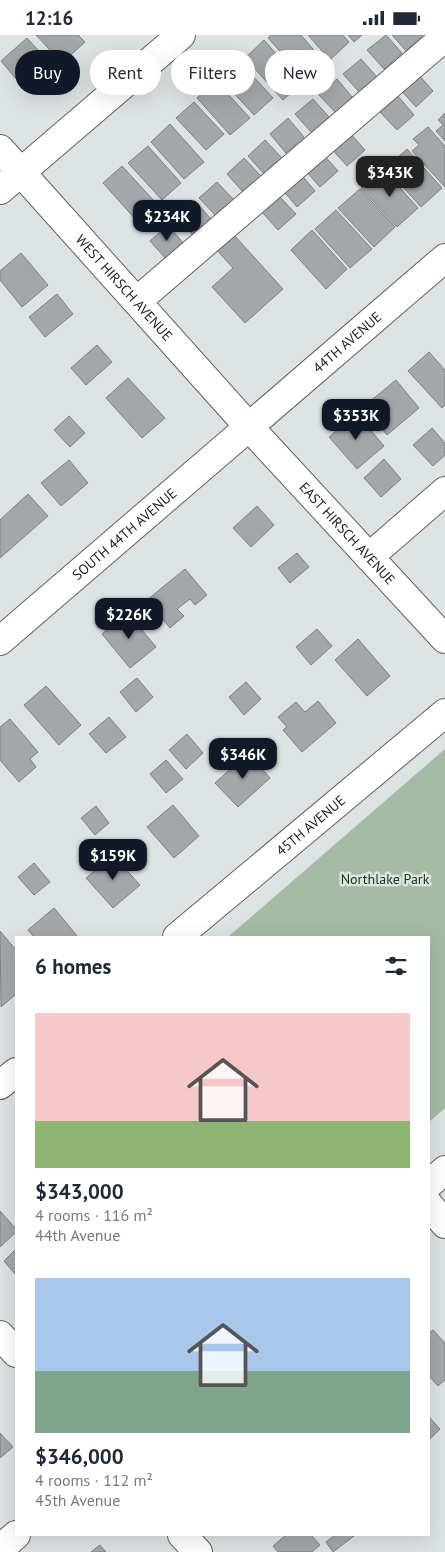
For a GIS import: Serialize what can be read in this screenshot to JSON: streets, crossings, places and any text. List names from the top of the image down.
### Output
{
  "streets": {
    "street": [
      "WEST HIRSCH AVENUE",
      "44TH AVENUE",
      "EAST HIRSCH AVENUE",
      "SOUTH 44TH AVENUE",
      "45TH AVENUE"
    ]
  },
  "crossings": [
    ["WEST HIRSCH AVENUE", "44TH AVENUE"],
    ["WEST HIRSCH AVENUE", "EAST HIRSCH AVENUE"],
    ["WEST HIRSCH AVENUE", "SOUTH 44TH AVENUE"],
    ["44TH AVENUE", "EAST HIRSCH AVENUE"],
    ["44TH AVENUE", "SOUTH 44TH AVENUE"],
    ["EAST HIRSCH AVENUE", "SOUTH 44TH AVENUE"]
  ],
  "parks": ["Northlake Park"],
  "page": {
    "status": "12:16",
    "chip": [
      "Buy",
      "Rent",
      "Filters",
      "New"
    ],
    "price": [
      "$343K",
      "$234K",
      "$353K",
      "$226K",
      "$346K",
      "$159K"
    ],
    "heading": "6 homes",
    "list": [
      {
        "name": "$343,000",
        "note": "4 rooms · 116 m² · 44th Avenue"
      },
      {
        "name": "$346,000",
        "note": "4 rooms · 112 m² · 45th Avenue"
      }
    ]
  }
}
